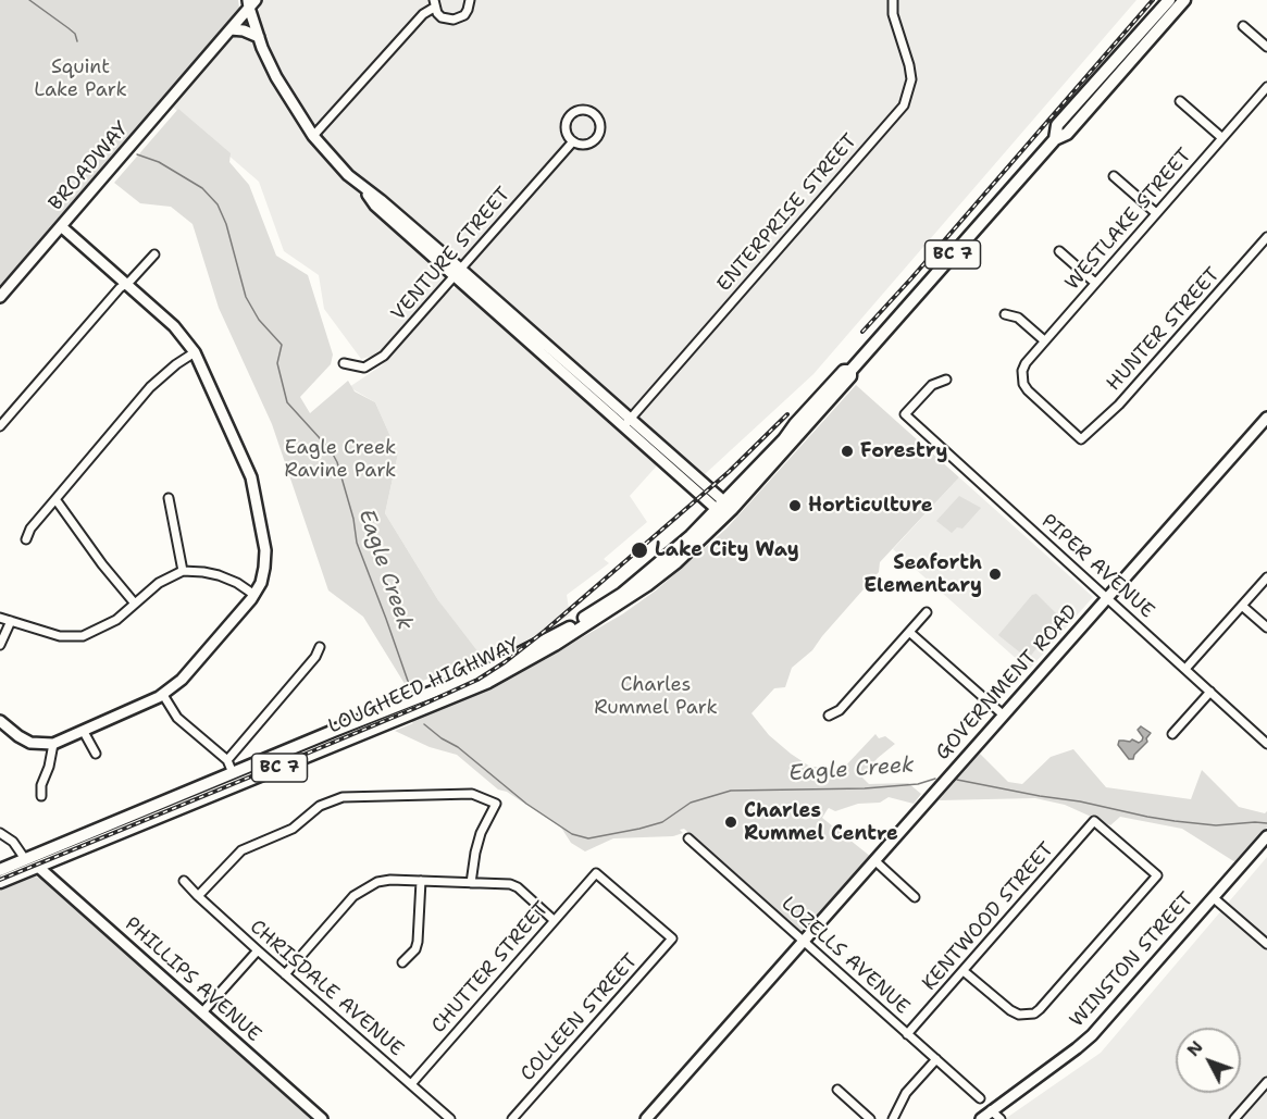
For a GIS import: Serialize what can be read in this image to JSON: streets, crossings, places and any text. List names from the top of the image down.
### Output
{
  "streets": {
    "main road": ["BC 7", "LOUGHEED HIGHWAY"],
    "street": [
      "BROADWAY",
      "ENTERPRISE STREET",
      "WESTLAKE STREET",
      "VENTURE STREET",
      "HUNTER STREET",
      "PIPER AVENUE",
      "GOVERNMENT ROAD",
      "KENTWOOD STREET",
      "LOZELLS AVENUE",
      "WINSTON STREET",
      "CHUTTER STREET",
      "PHILLIPS AVENUE",
      "CHRISDALE AVENUE",
      "COLLEEN STREET"
    ]
  },
  "crossings": [
    ["WESTLAKE STREET", "HUNTER STREET"],
    ["PIPER AVENUE", "GOVERNMENT ROAD"],
    ["GOVERNMENT ROAD", "LOZELLS AVENUE"],
    ["LOUGHEED HIGHWAY", "PHILLIPS AVENUE"],
    ["KENTWOOD STREET", "LOZELLS AVENUE"],
    ["CHUTTER STREET", "CHRISDALE AVENUE"],
    ["CHUTTER STREET", "COLLEEN STREET"]
  ],
  "water": ["Eagle Creek"],
  "parks": ["Squint Lake Park", "Eagle Creek Ravine Park", "Charles Rummel Park"],
  "places": [
    "Forestry",
    "Horticulture",
    "Lake City Way",
    "Seaforth Elementary",
    "Charles Rummel Centre"
  ],
  "north": "top left"
}
